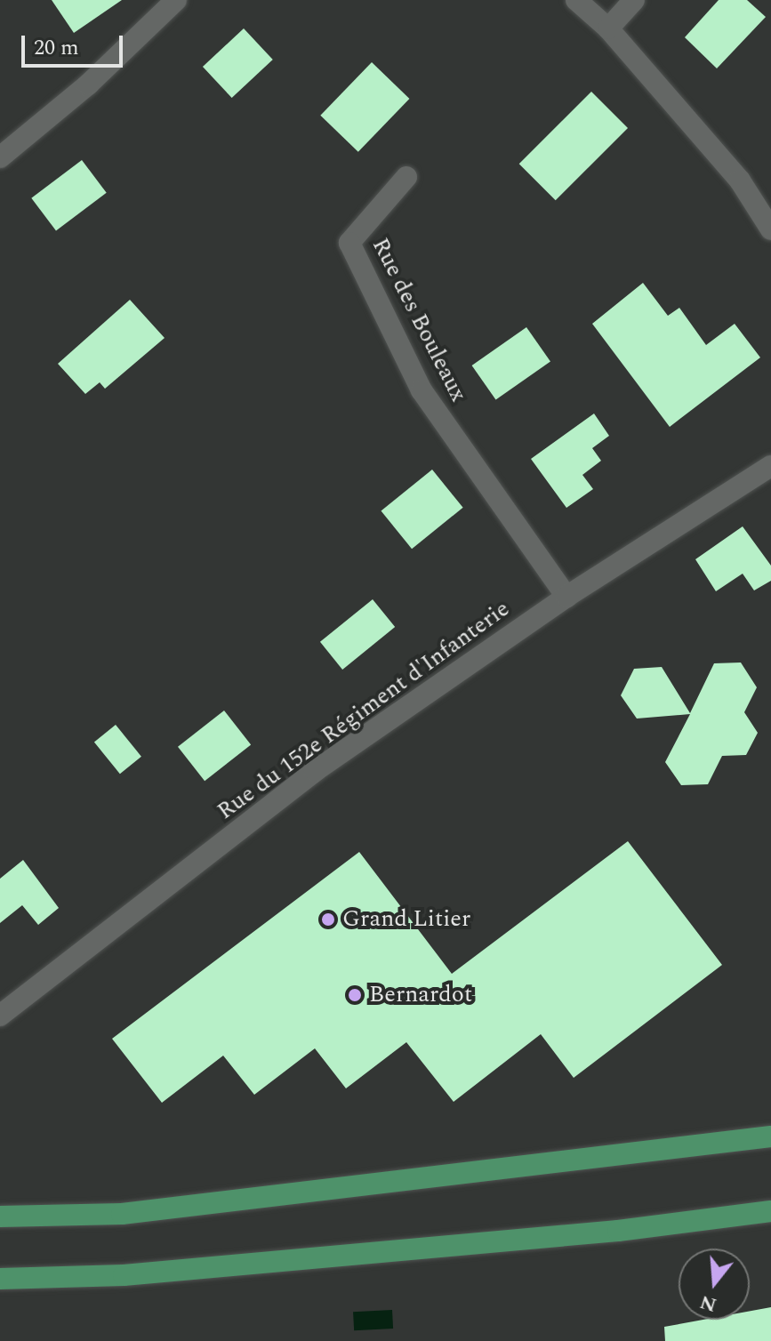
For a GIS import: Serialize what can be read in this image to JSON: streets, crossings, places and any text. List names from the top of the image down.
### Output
{
  "streets": {
    "street": ["Rue des Bouleaux", "Rue du 152e Régiment d'Infanterie"]
  },
  "crossings": [
    ["Rue des Bouleaux", "Rue du 152e Régiment d'Infanterie"]
  ],
  "places": ["Grand Litier", "Bernardot"],
  "scale_bar": "20 m",
  "north": "bottom"
}
